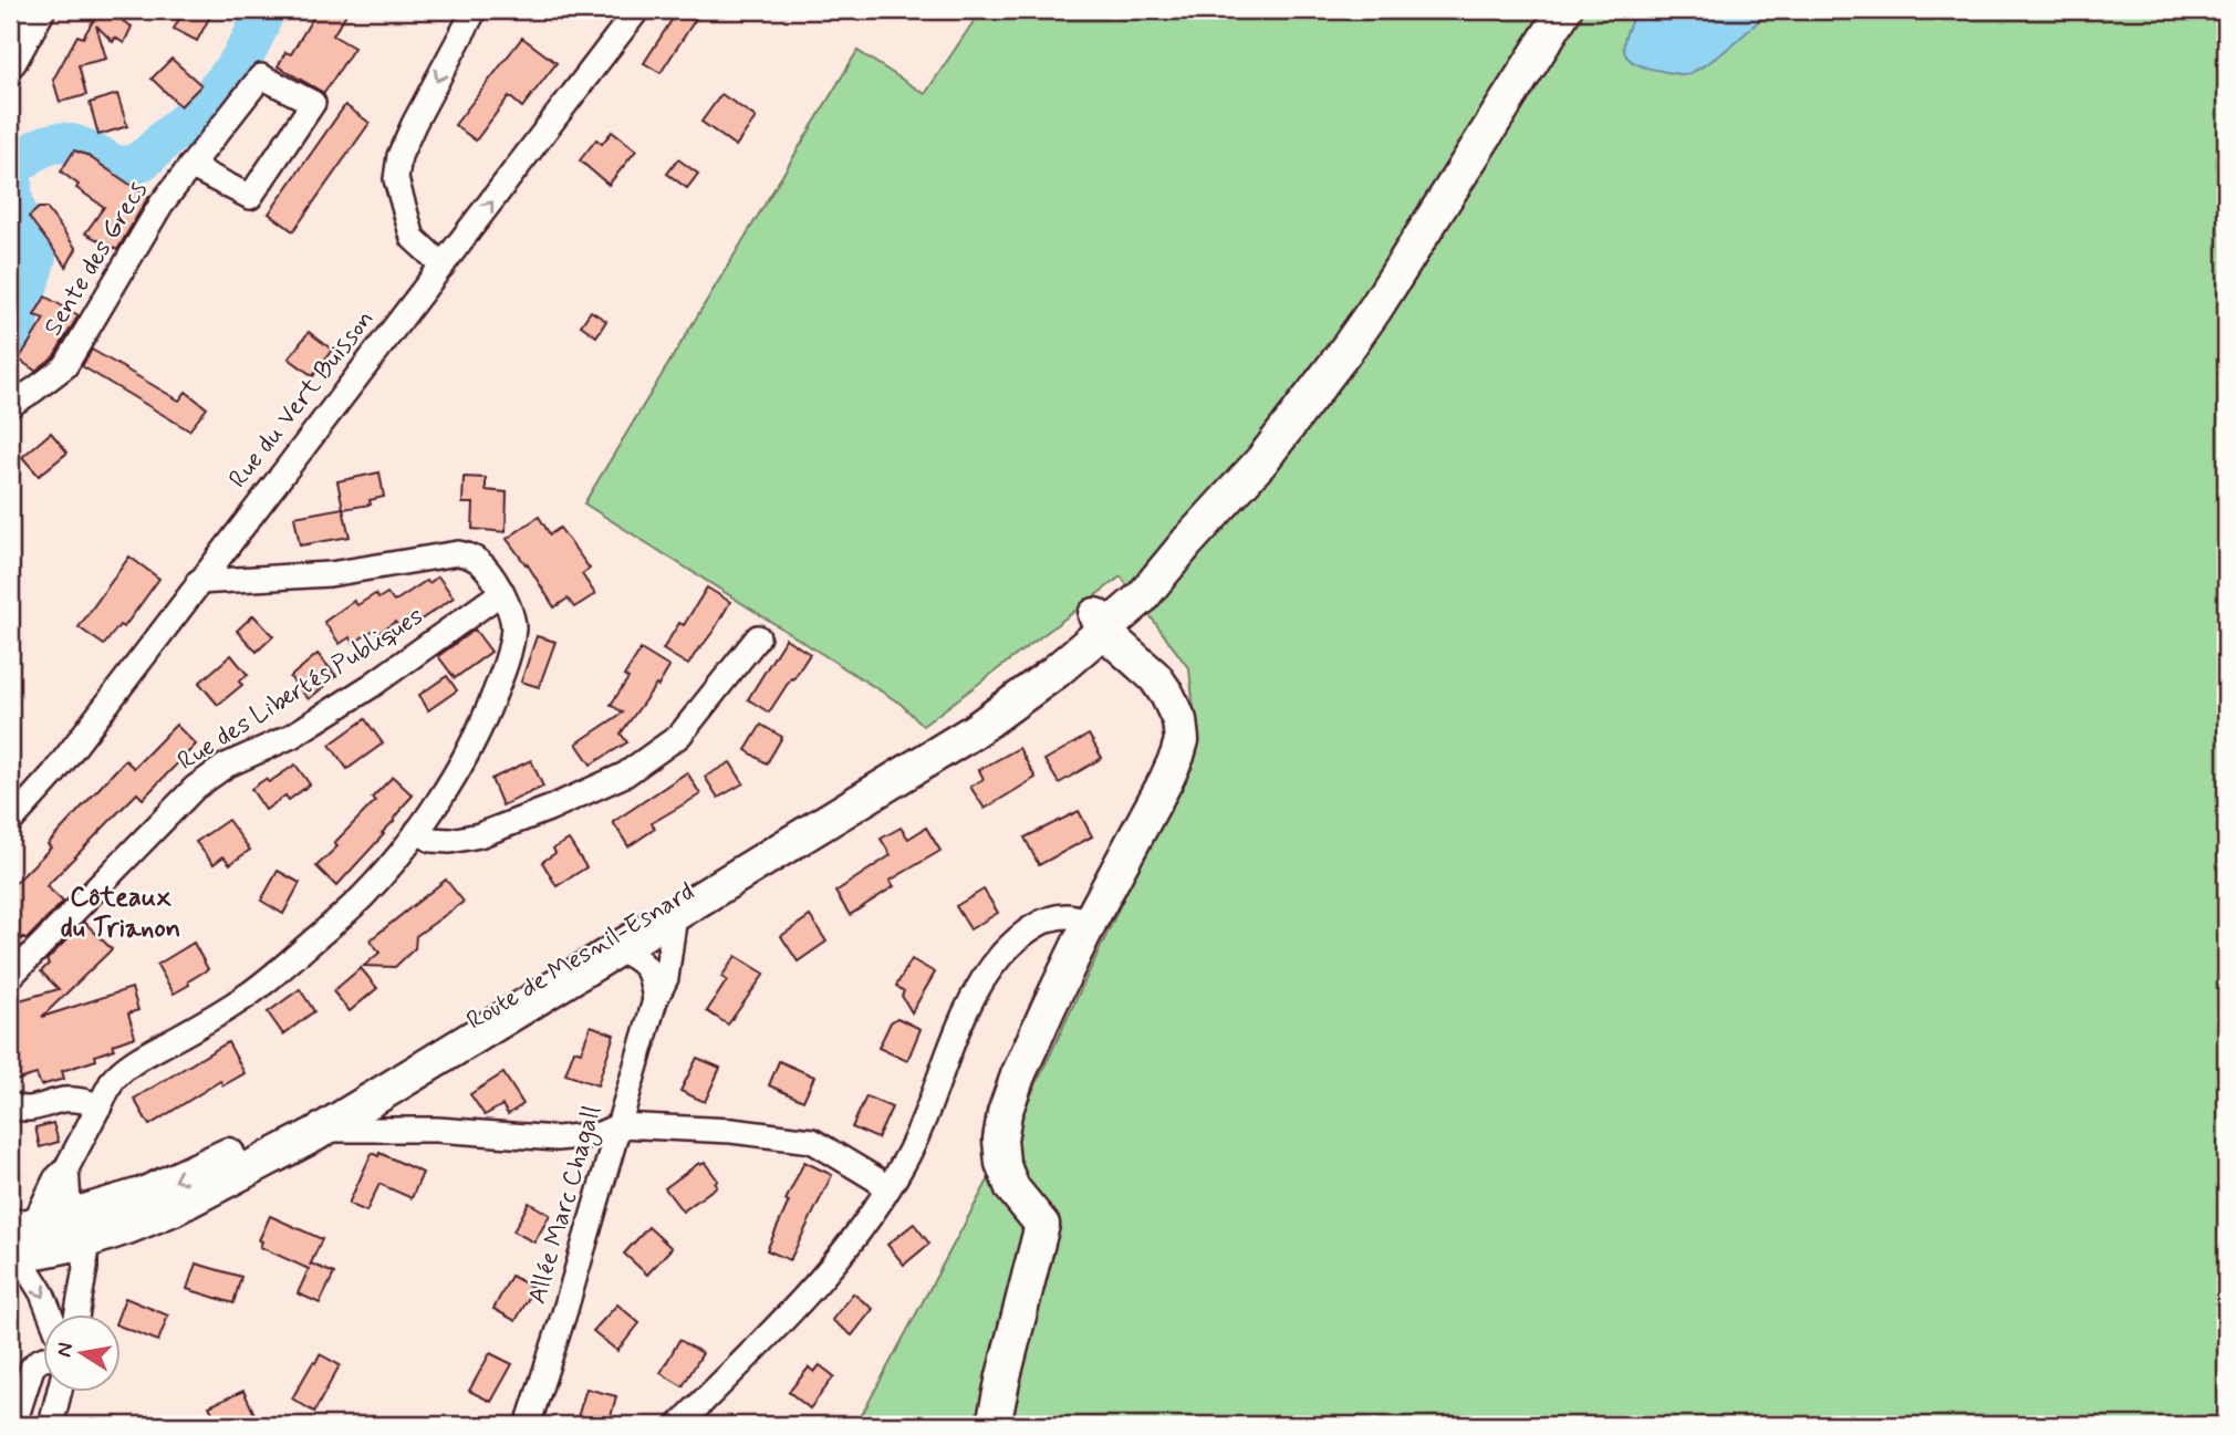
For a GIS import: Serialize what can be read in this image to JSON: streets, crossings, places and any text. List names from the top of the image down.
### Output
{
  "streets": {
    "main road": ["Route de Mesnil-Esnard"],
    "street": [
      "Sente des Grecs",
      "Rue du Vert Buisson",
      "Rue des Libertés Publiques",
      "Allée Marc Chagall"
    ]
  },
  "crossings": [
    ["Route de Mesnil-Esnard", "Allée Marc Chagall"]
  ],
  "districts": ["Côteaux du Trianon"],
  "north": "left"
}
